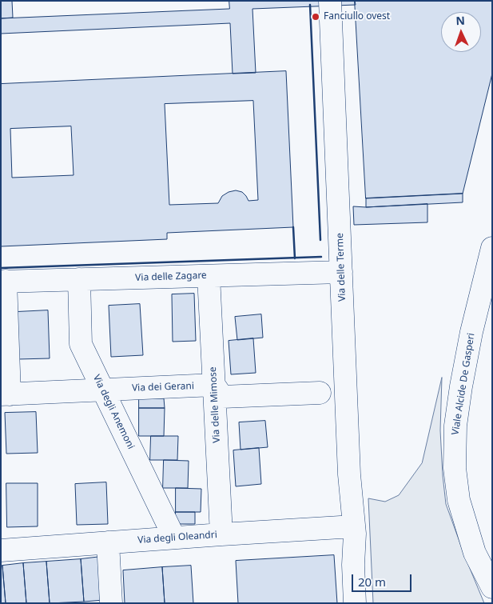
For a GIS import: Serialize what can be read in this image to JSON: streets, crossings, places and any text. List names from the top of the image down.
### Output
{
  "streets": {
    "street": [
      "Via delle Terme",
      "Via delle Zagare",
      "Viale Alcide De Gasperi",
      "Via dei Gerani",
      "Via delle Mimose",
      "Via degli Anemoni",
      "Via degli Oleandri"
    ]
  },
  "crossings": [
    ["Via delle Terme", "Via delle Zagare"],
    ["Via delle Terme", "Via degli Oleandri"],
    ["Via delle Zagare", "Via delle Mimose"],
    ["Via delle Zagare", "Via degli Anemoni"],
    ["Via dei Gerani", "Via delle Mimose"],
    ["Via dei Gerani", "Via degli Anemoni"],
    ["Via delle Mimose", "Via degli Oleandri"],
    ["Via degli Anemoni", "Via degli Oleandri"]
  ],
  "places": ["Fanciullo ovest"],
  "scale_bar": "20 m",
  "north": "top"
}
